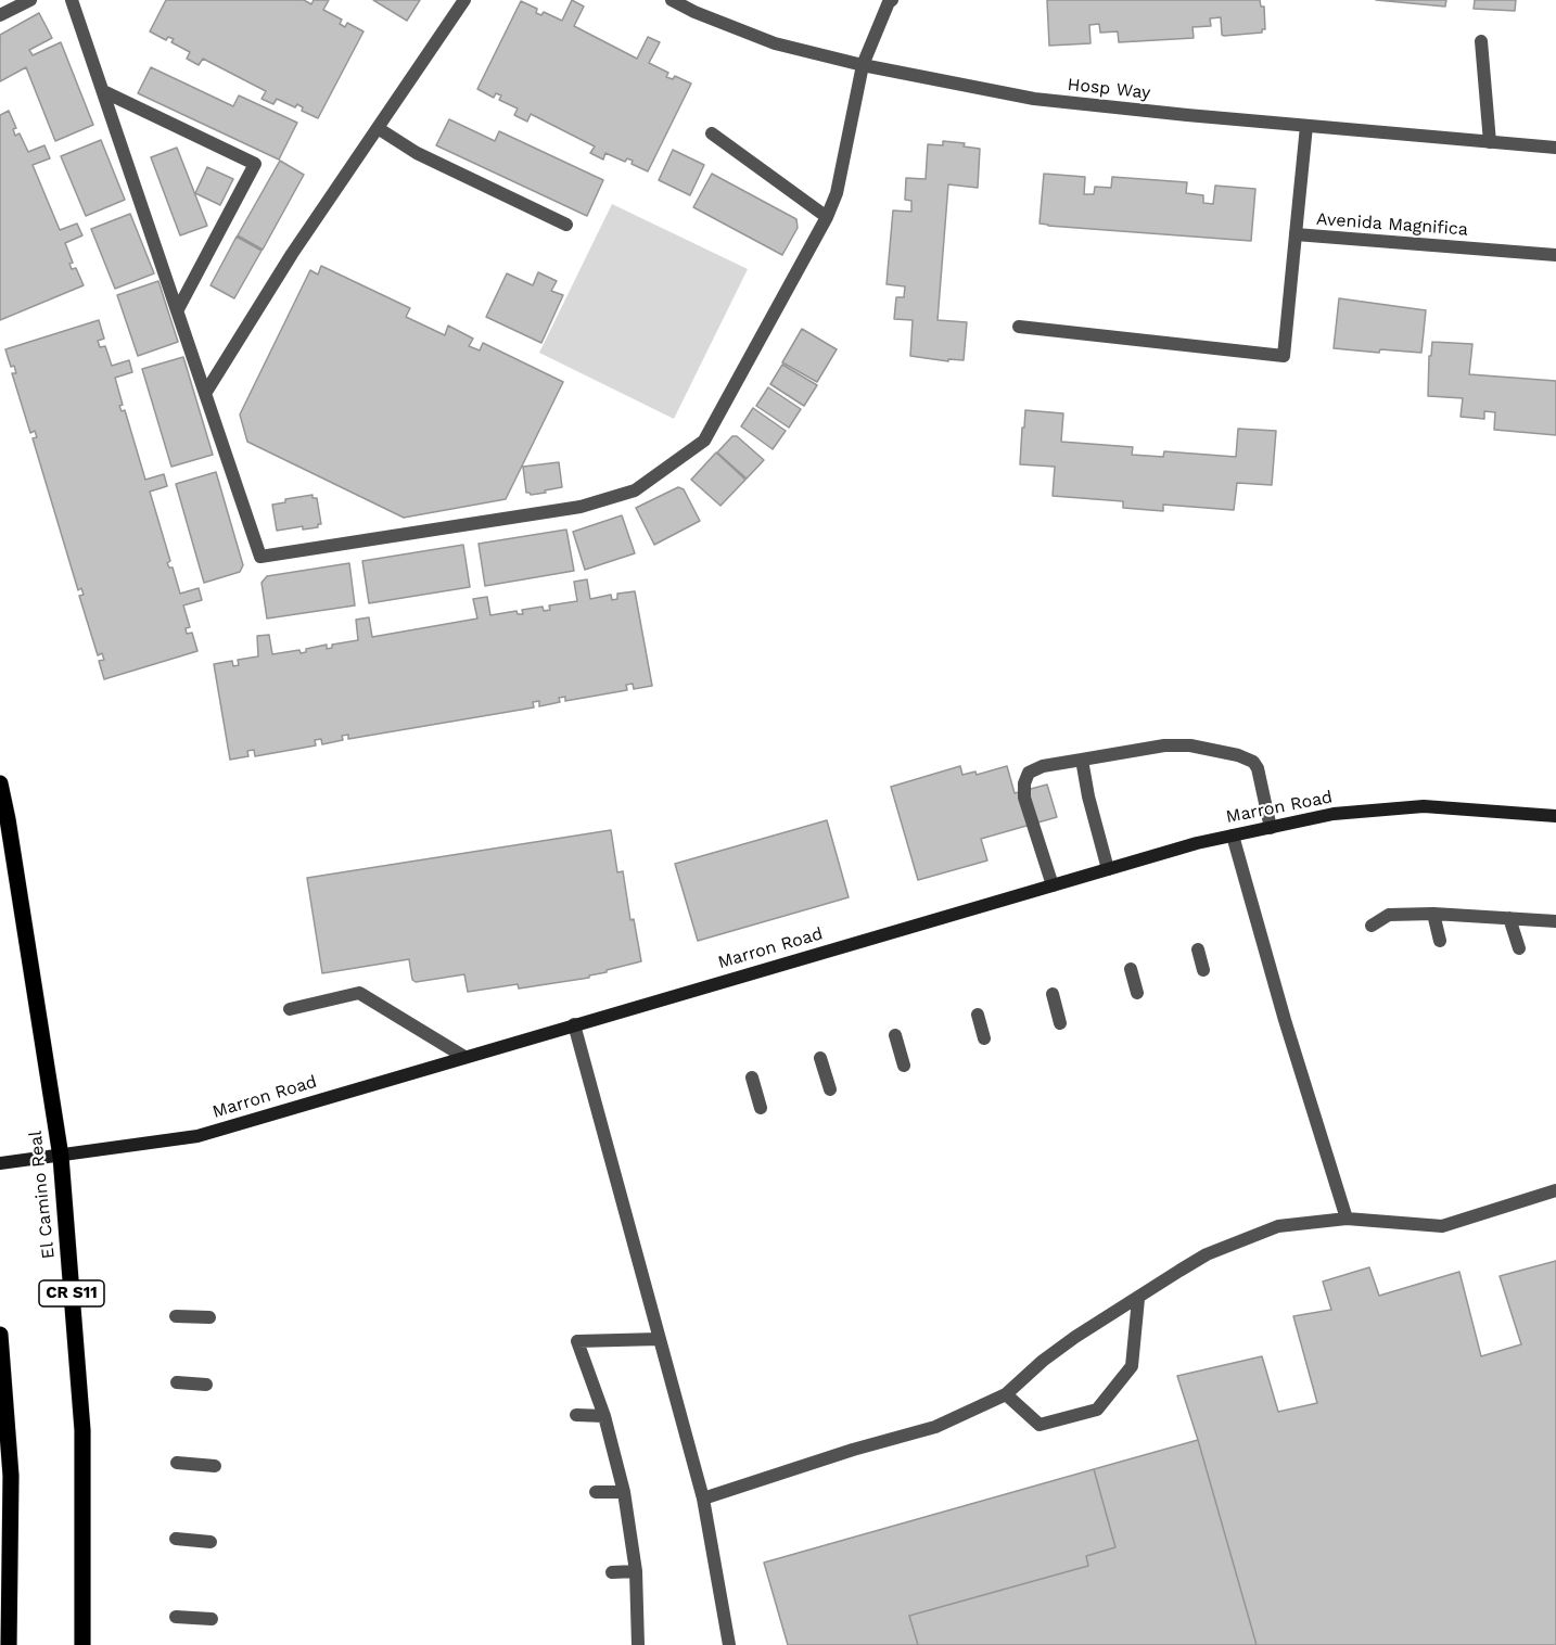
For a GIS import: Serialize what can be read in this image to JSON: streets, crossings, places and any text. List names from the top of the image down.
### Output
{
  "streets": {
    "main road": ["Marron Road", "El Camino Real", "CR S11"],
    "street": ["Hosp Way", "Avenida Magnifica"]
  },
  "crossings": [
    ["Hosp Way", "Avenida Magnifica"],
    ["Marron Road", "El Camino Real"]
  ]
}
